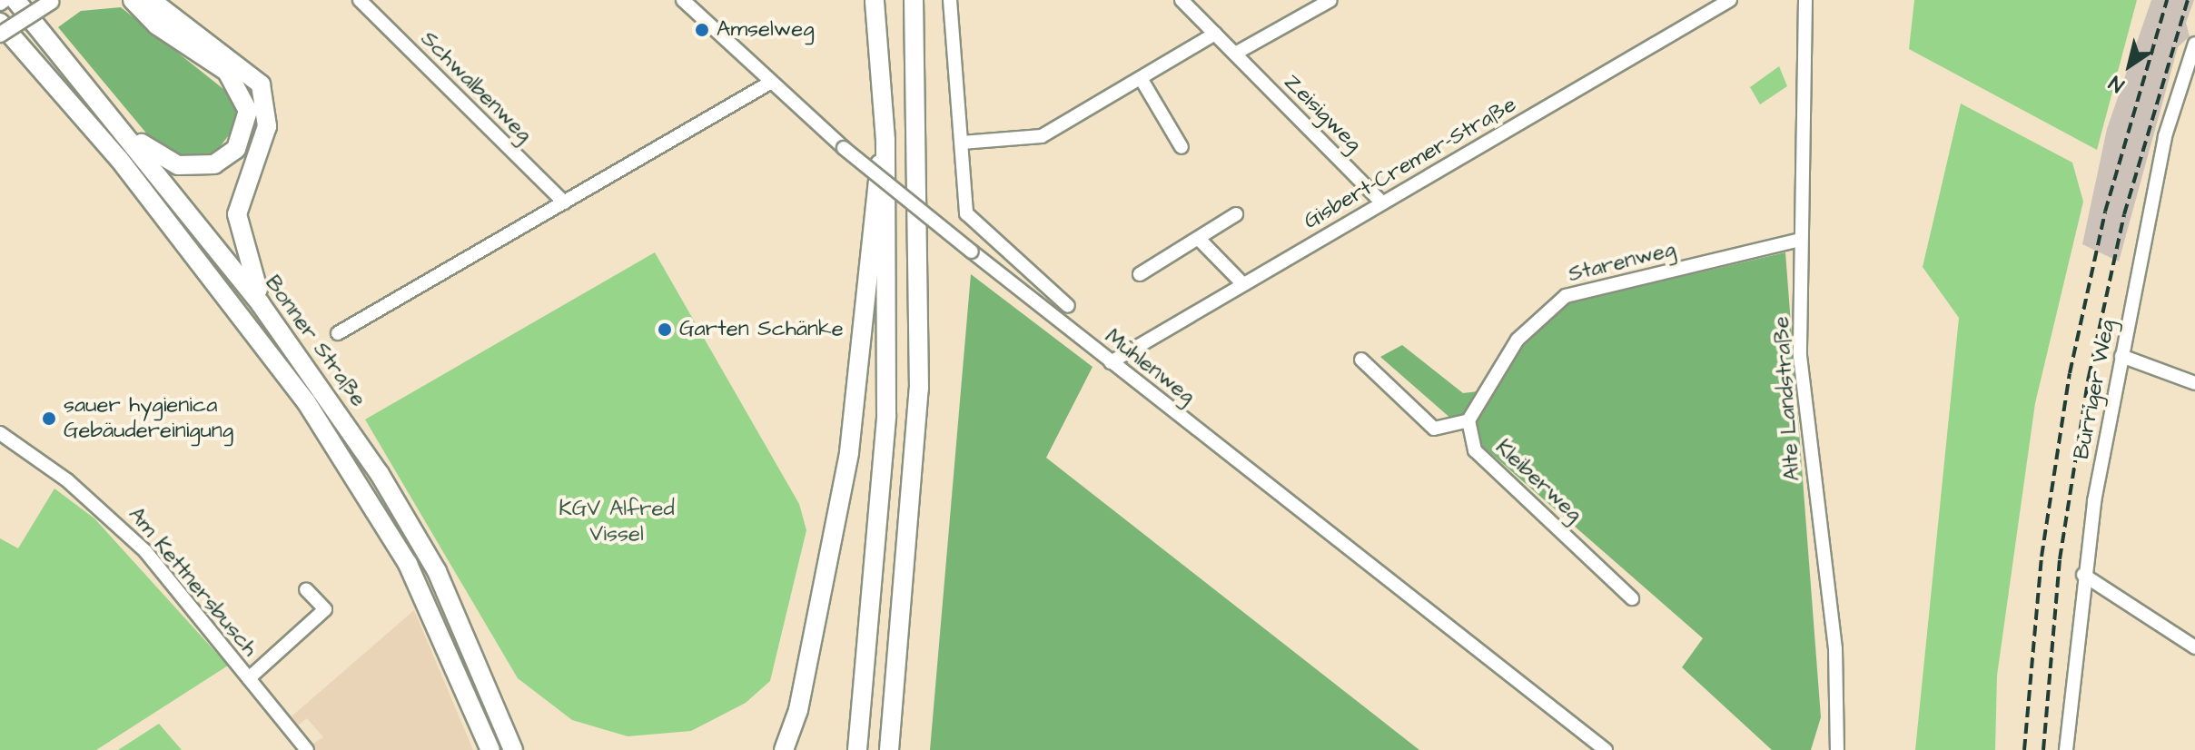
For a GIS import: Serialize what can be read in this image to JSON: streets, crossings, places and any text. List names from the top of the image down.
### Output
{
  "streets": {
    "highway": ["Bonner Straße"],
    "street": [
      "Schwalbenweg",
      "Zeisigweg",
      "Gisbert-Cremer-Straße",
      "Starenweg",
      "Mühlenweg",
      "Bürriger Weg",
      "Alte Landstraße",
      "Kleiberweg",
      "Am Kettnersbusch"
    ]
  },
  "crossings": [
    ["Zeisigweg", "Gisbert-Cremer-Straße"],
    ["Gisbert-Cremer-Straße", "Mühlenweg"],
    ["Starenweg", "Alte Landstraße"],
    ["Starenweg", "Kleiberweg"]
  ],
  "parks": ["KGV Alfred Vissel"],
  "places": ["Amselweg", "Garten Schänke", "sauer hygienica Gebäudereinigung"],
  "north": "bottom left"
}
